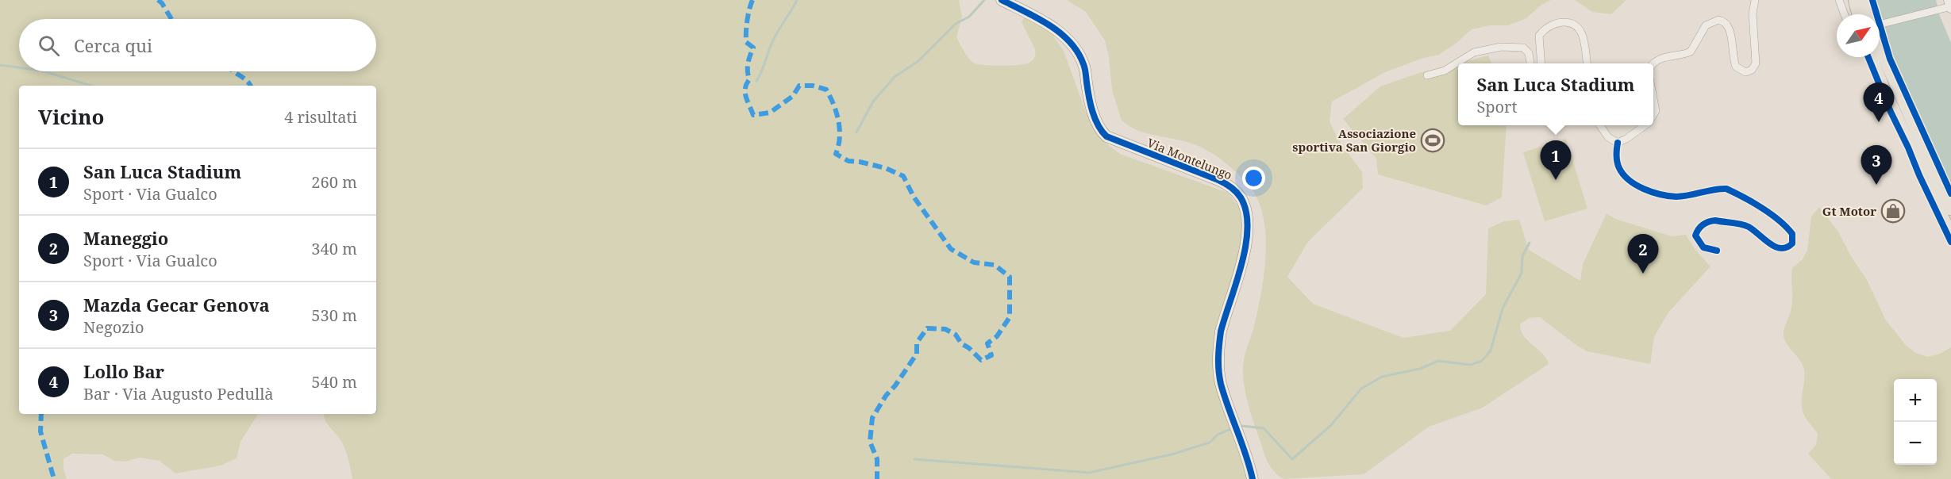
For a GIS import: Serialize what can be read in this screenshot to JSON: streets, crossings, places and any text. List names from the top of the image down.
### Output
{
  "streets": {
    "street": ["Via Montelungo"]
  },
  "places": {
    "sports": ["Associazione sportiva San Giorgio"],
    "shop": ["Gt Motor"]
  },
  "north": "top right",
  "page": {
    "search": "Cerca qui",
    "popup": ["San Luca Stadium", "Sport"],
    "pins": [
      "4",
      "1",
      "3",
      "2"
    ],
    "heading": ["Vicino", "4 risultati"],
    "list": [
      {
        "mark": "1",
        "name": "San Luca Stadium",
        "note": "Sport · Via Gualco",
        "value": "260 m"
      },
      {
        "mark": "2",
        "name": "Maneggio",
        "note": "Sport · Via Gualco",
        "value": "340 m"
      },
      {
        "mark": "3",
        "name": "Mazda Gecar Genova",
        "note": "Negozio",
        "value": "530 m"
      },
      {
        "mark": "4",
        "name": "Lollo Bar",
        "note": "Bar · Via Augusto Pedullà",
        "value": "540 m"
      }
    ],
    "map_buttons": ["+", "−"]
  }
}
